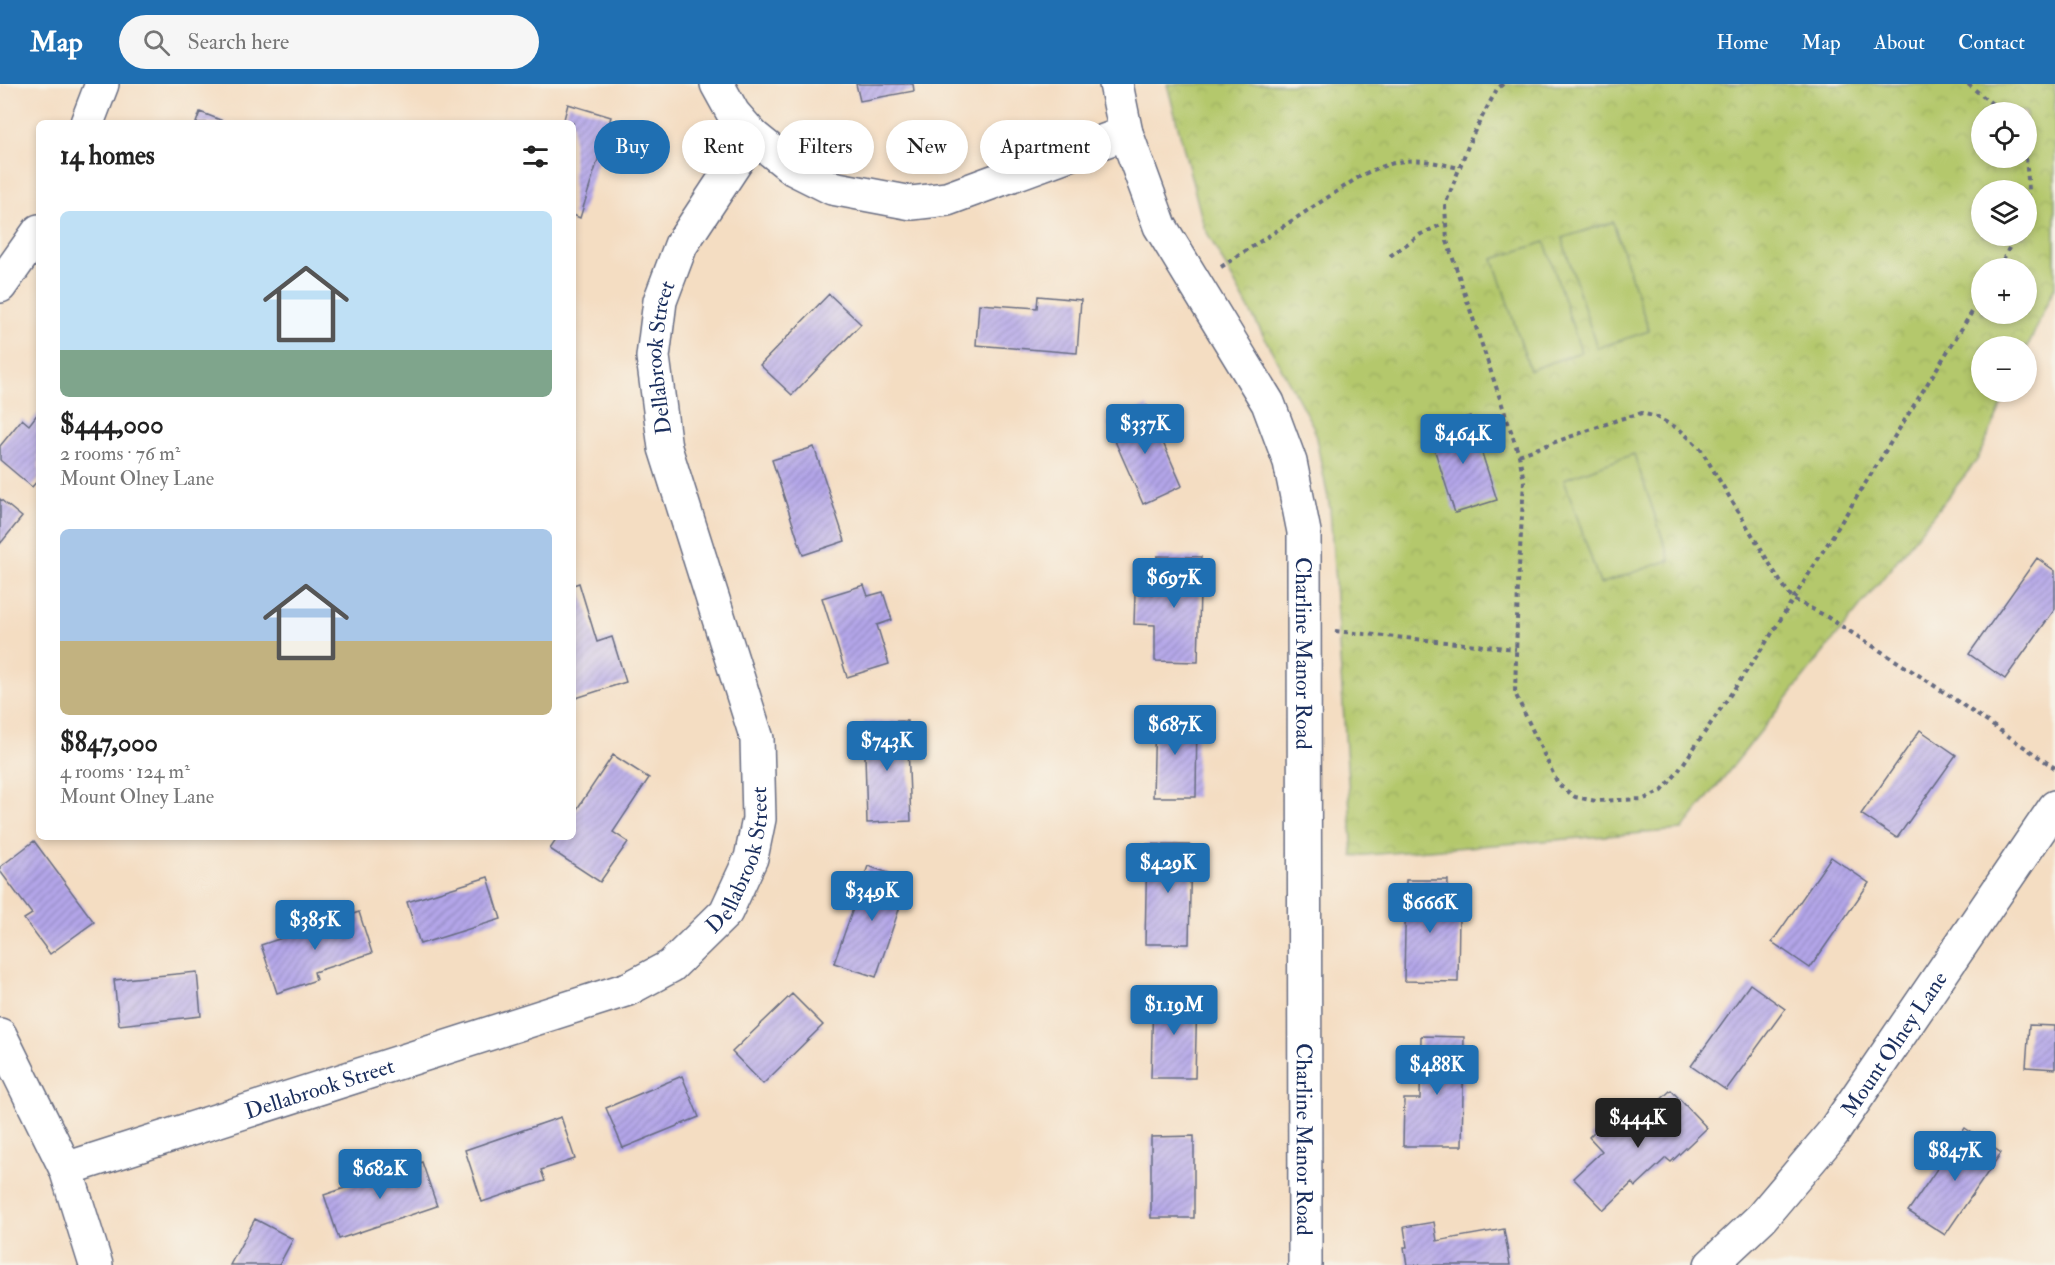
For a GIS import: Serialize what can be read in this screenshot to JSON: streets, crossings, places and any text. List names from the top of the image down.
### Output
{
  "streets": {
    "street": ["Dellabrook Street", "Charline Manor Road", "Mount Olney Lane"]
  },
  "page": {
    "header": "Map",
    "search": "Search here",
    "nav": [
      "Home",
      "Map",
      "About",
      "Contact"
    ],
    "map_buttons": ["+", "−"],
    "chip": [
      "Buy",
      "Rent",
      "Filters",
      "New",
      "Apartment"
    ],
    "heading": "14 homes",
    "list": [
      {
        "name": "$444,000",
        "note": "2 rooms · 76 m² · Mount Olney Lane"
      },
      {
        "name": "$847,000",
        "note": "4 rooms · 124 m² · Mount Olney Lane"
      }
    ],
    "price": [
      "$337K",
      "$464K",
      "$697K",
      "$687K",
      "$743K",
      "$429K",
      "$349K",
      "$666K",
      "$385K",
      "$1.19M",
      "$488K",
      "$444K",
      "$847K",
      "$682K"
    ]
  }
}
